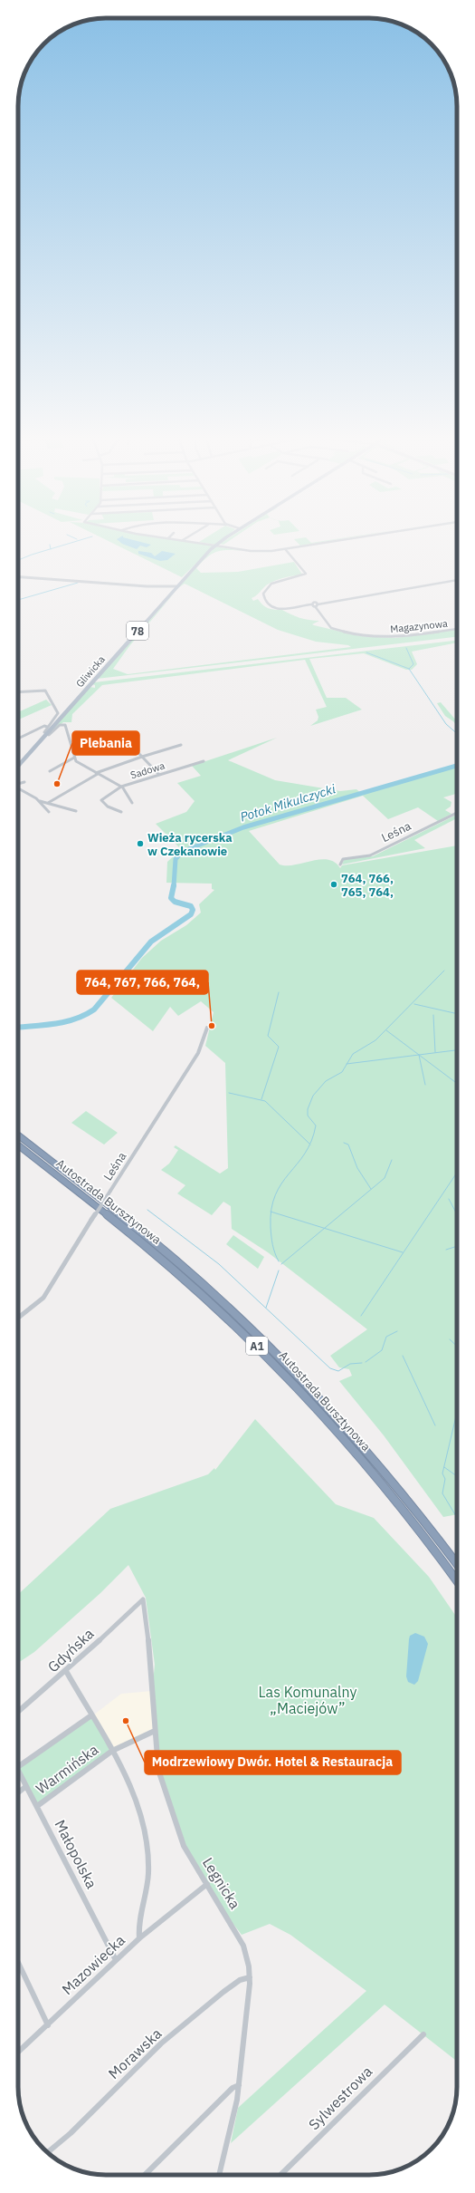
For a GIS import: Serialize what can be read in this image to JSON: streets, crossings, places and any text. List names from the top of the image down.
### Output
{
  "streets": {
    "highway": ["Autostrada Bursztynowa", "A1"],
    "main road": ["78", "Gliwicka"],
    "street": [
      "Magazynowa",
      "Sadowa",
      "Leśna",
      "Gdyńska",
      "Warmińska",
      "Małopolska",
      "Legnicka",
      "Mazowiecka",
      "Morawska",
      "Sylwestrowa"
    ]
  },
  "crossings": [
    ["78", "Gliwicka"],
    ["Gdyńska", "Legnicka"],
    ["Gdyńska", "Mazowiecka"],
    ["Warmińska", "Małopolska"],
    ["Warmińska", "Legnicka"],
    ["Warmińska", "Mazowiecka"],
    ["Małopolska", "Mazowiecka"],
    ["Legnicka", "Morawska"]
  ],
  "water": ["Potok Mikulczycki"],
  "parks": ["Las Komunalny „Maciejów”"],
  "places": [
    "Plebania",
    "Wieża rycerska w Czekanowie",
    "764, 766, 765, 764,",
    "764, 767, 766, 764,",
    "Modrzewiowy Dwór. Hotel & Restauracja"
  ]
}
